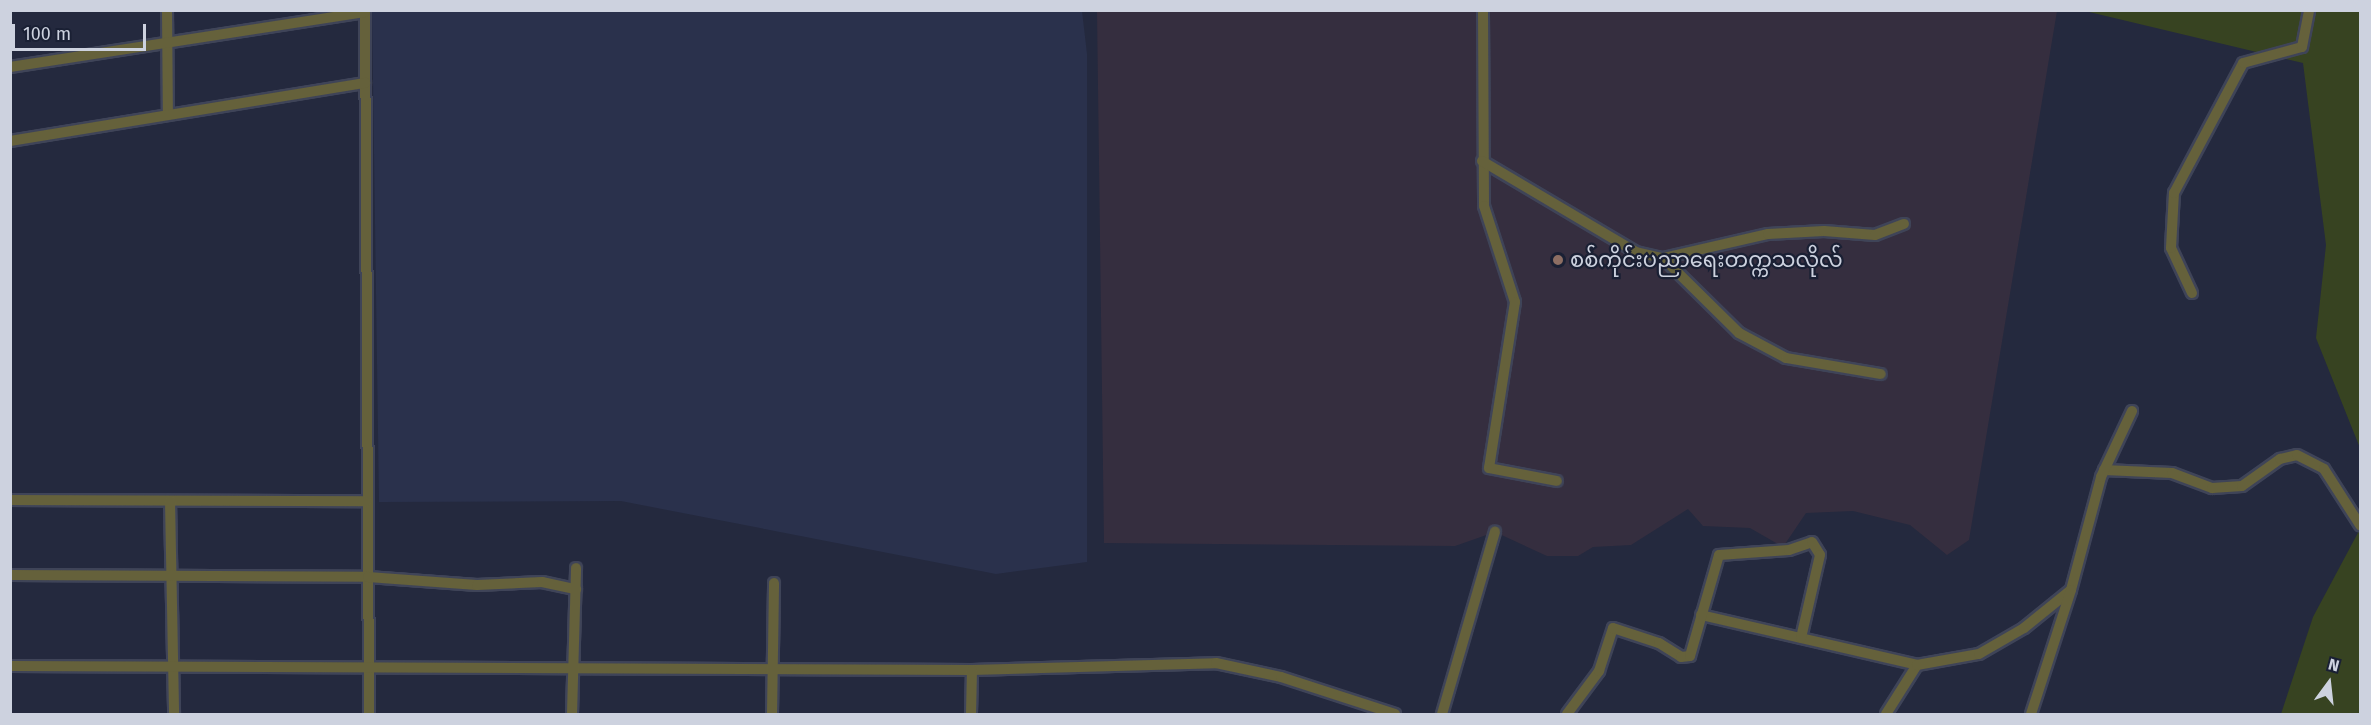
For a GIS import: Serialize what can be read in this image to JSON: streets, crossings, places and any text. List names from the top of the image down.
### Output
{
  "places": ["စစ်ကိုင်းပညာရေးတက္ကသလိုလ်"],
  "scale_bar": "100 m",
  "north": "top"
}
